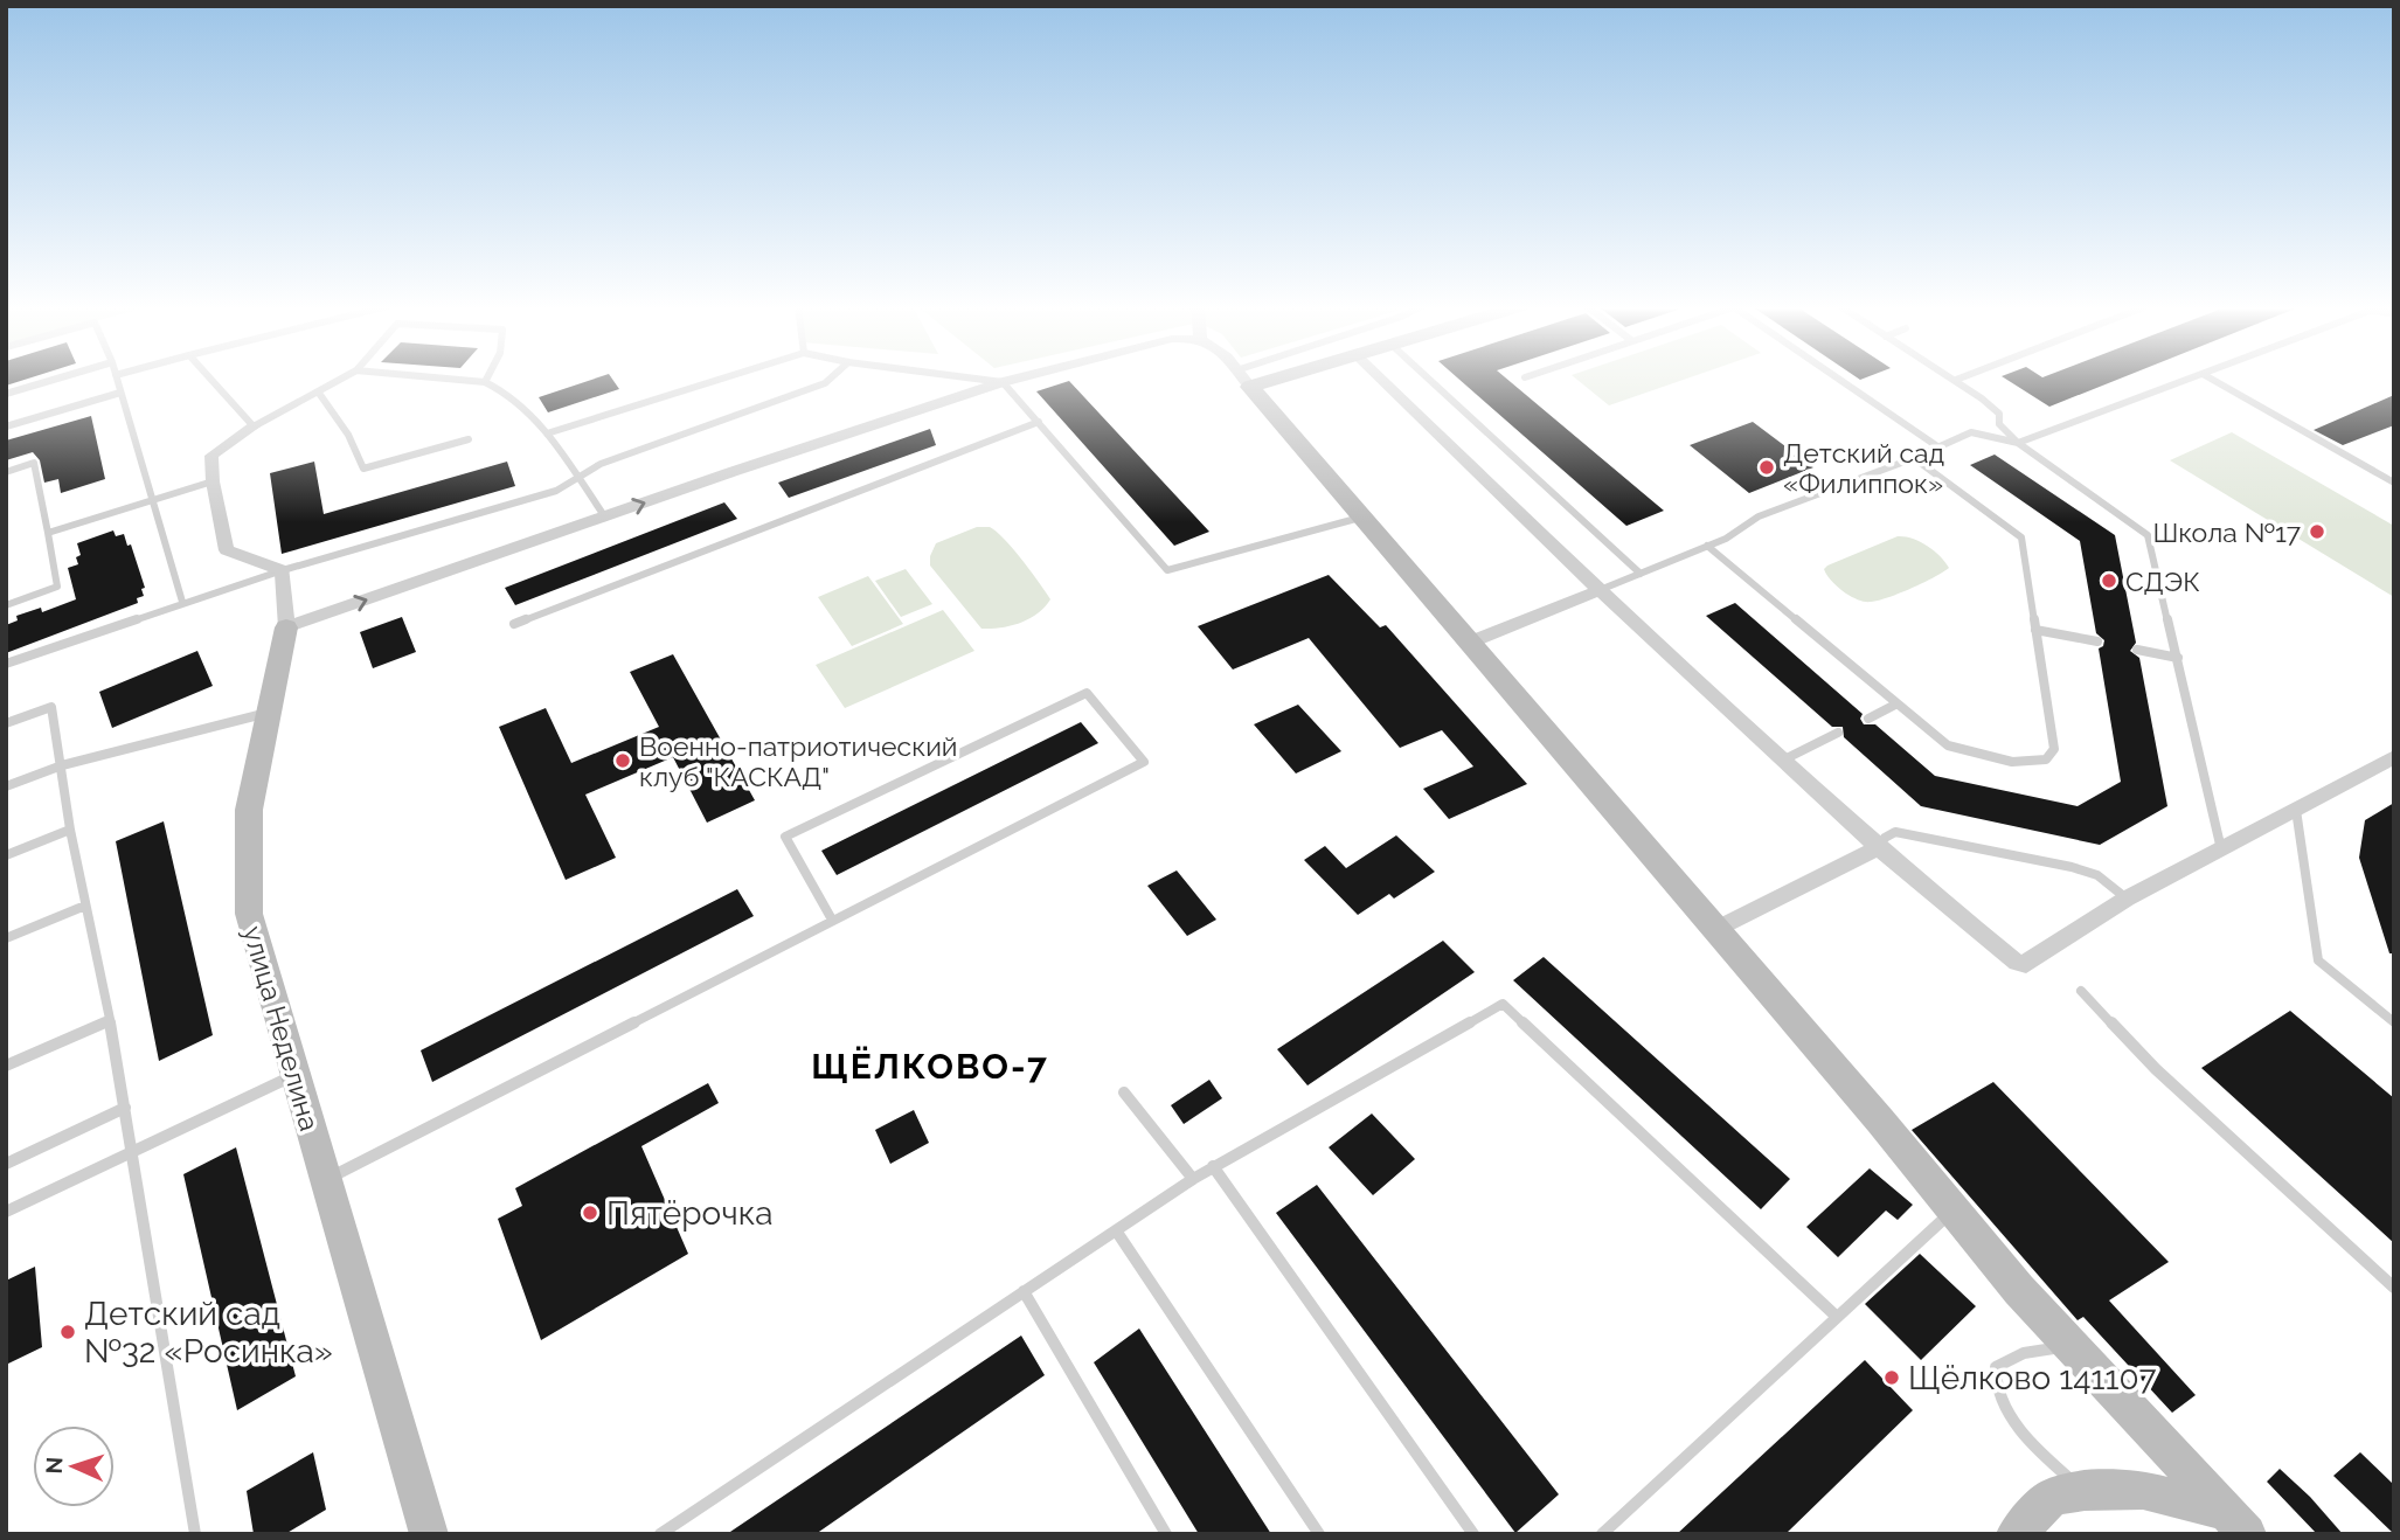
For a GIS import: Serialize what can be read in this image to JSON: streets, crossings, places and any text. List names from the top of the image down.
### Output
{
  "streets": {
    "street": ["улица Неделина"]
  },
  "districts": ["ЩЁЛКОВО-7"],
  "places": [
    "Детский сад «Филиппок»",
    "Школа №17",
    "СДЭК",
    "Военно-патриотический клуб \"КАСКАД\"",
    "Пятёрочка",
    "Детский сад №32 «Росинка»",
    "Щёлково 141107"
  ],
  "north": "left"
}
